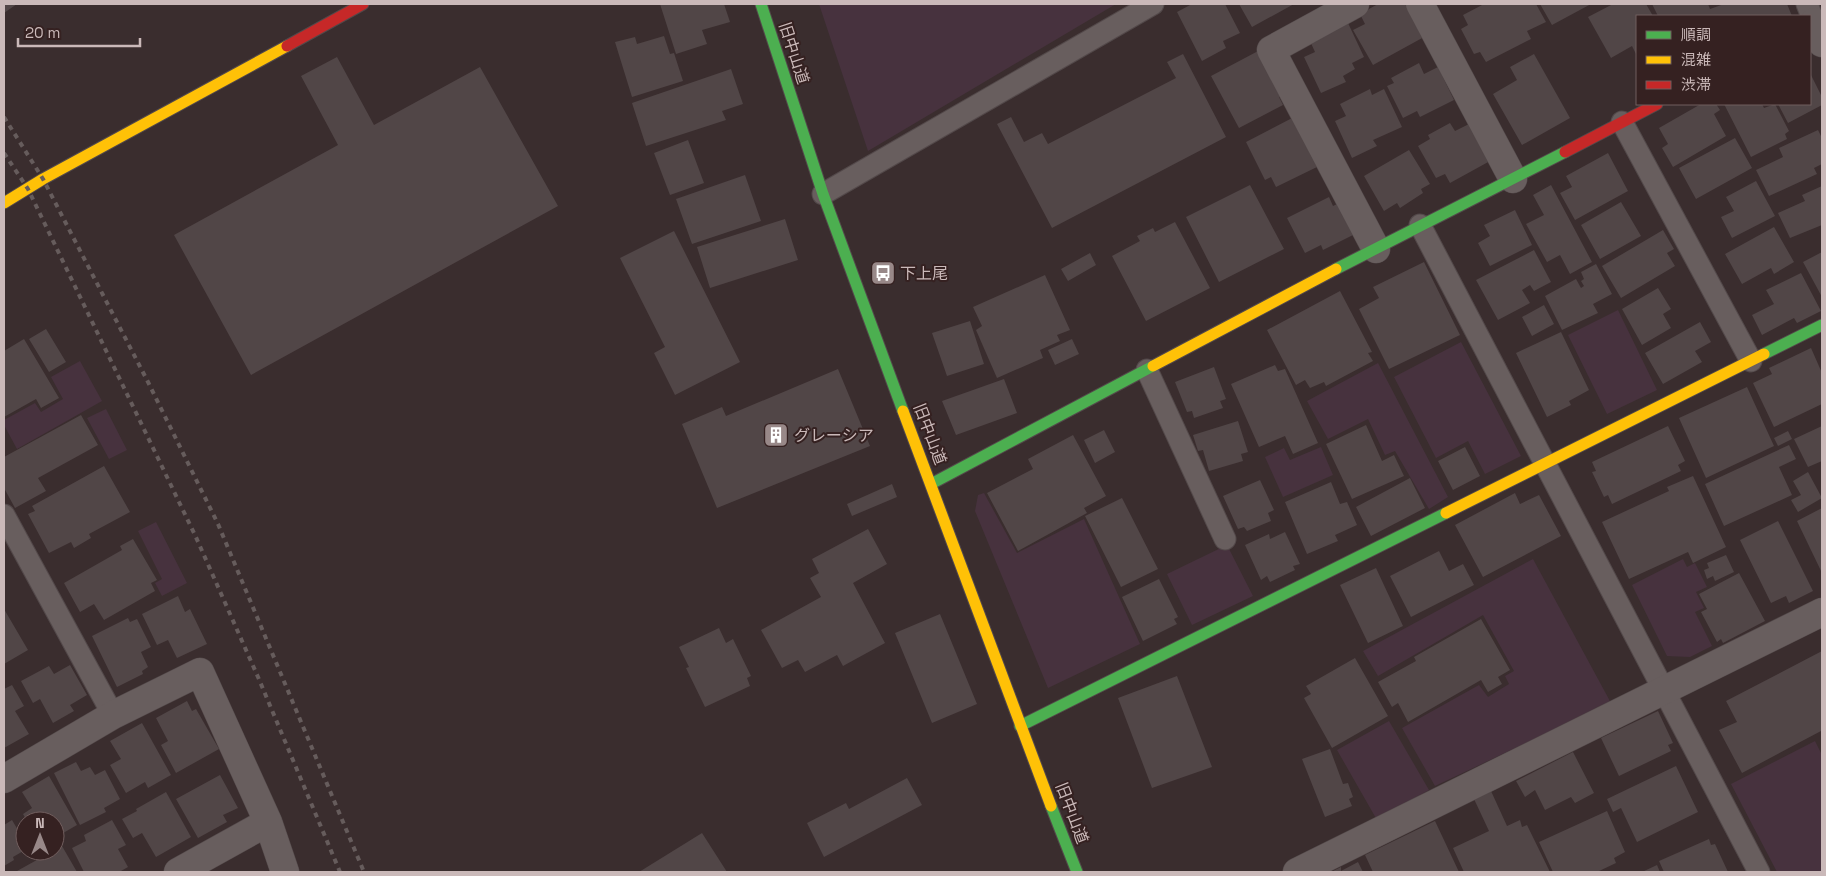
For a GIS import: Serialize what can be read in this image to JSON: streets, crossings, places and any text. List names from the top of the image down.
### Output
{
  "streets": {
    "street": ["旧中山道"]
  },
  "places": {
    "bus stop": ["下上尾"],
    "building": ["グレーシア"]
  },
  "legend": ["順調", "混雑", "渋滞"],
  "scale_bar": "20 m",
  "north": "top"
}
